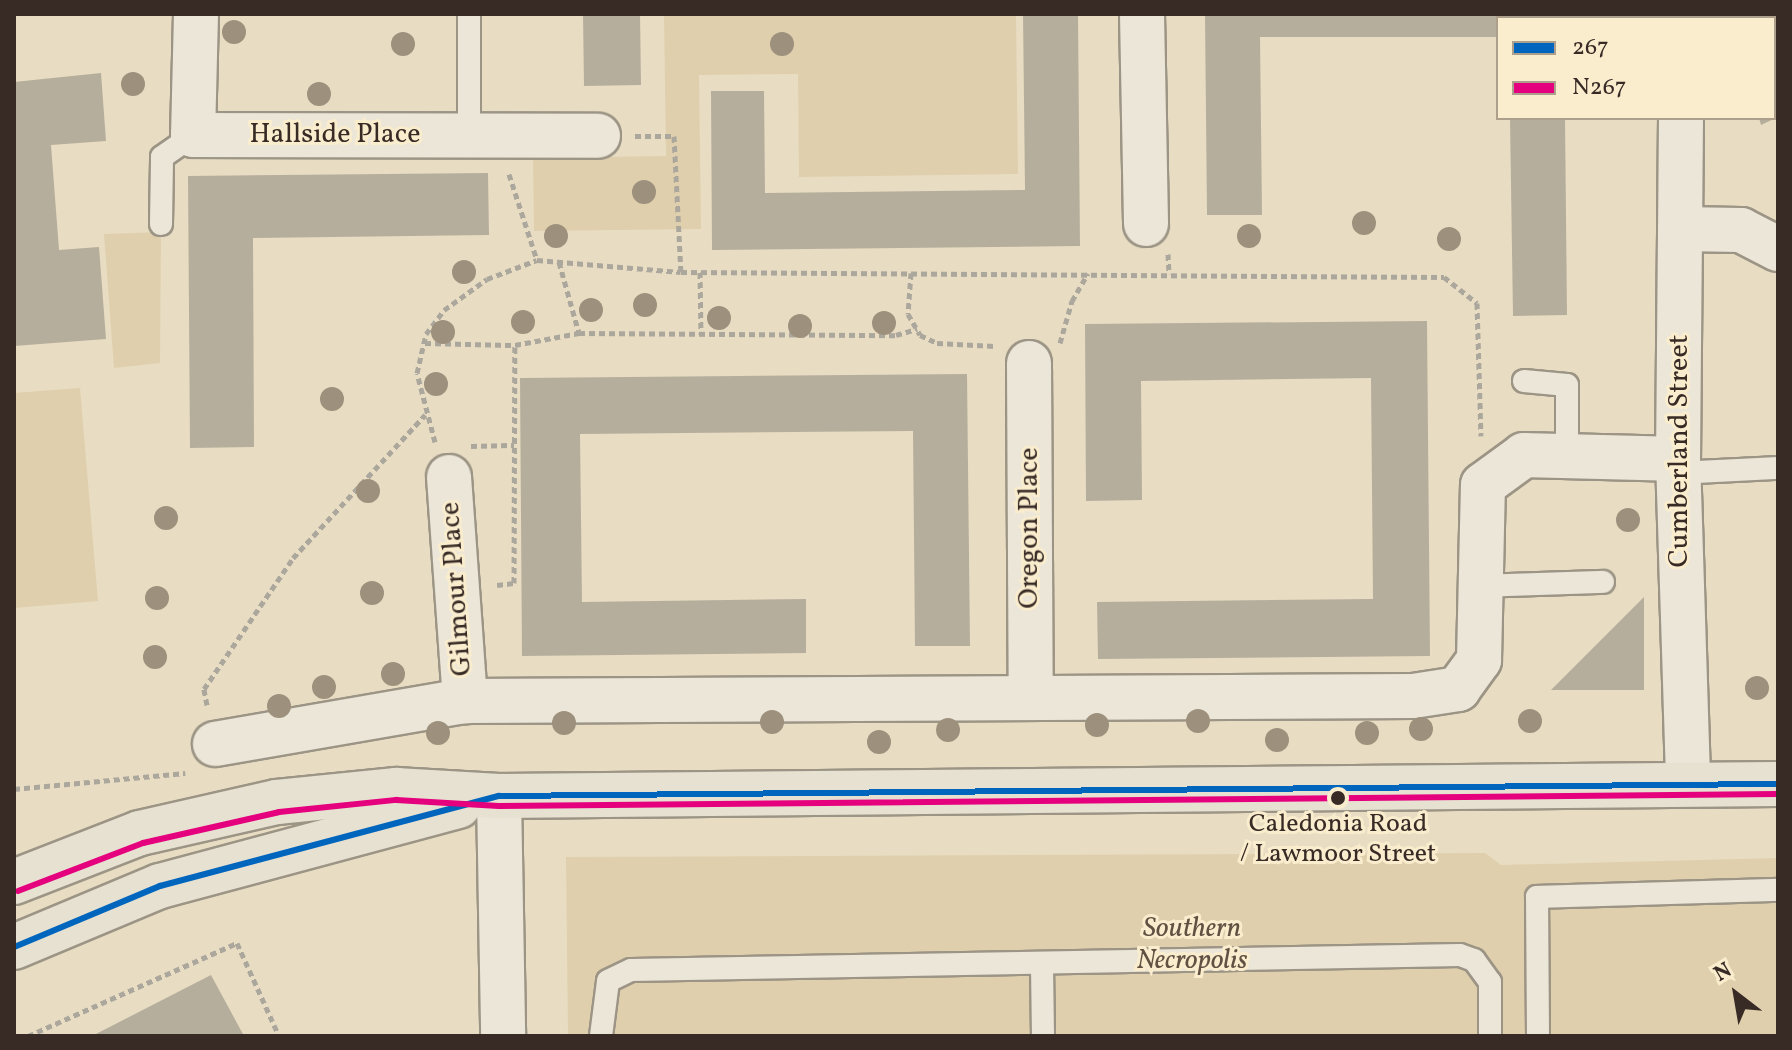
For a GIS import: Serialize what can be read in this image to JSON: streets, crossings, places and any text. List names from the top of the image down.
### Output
{
  "streets": {
    "street": [
      "Hallside Place",
      "Cumberland Street",
      "Oregon Place",
      "Gilmour Place"
    ]
  },
  "parks": ["Southern Necropolis"],
  "places": ["Caledonia Road / Lawmoor Street"],
  "lines": ["transit line 267", "transit line N267"],
  "legend": ["267", "N267"],
  "north": "top left"
}
